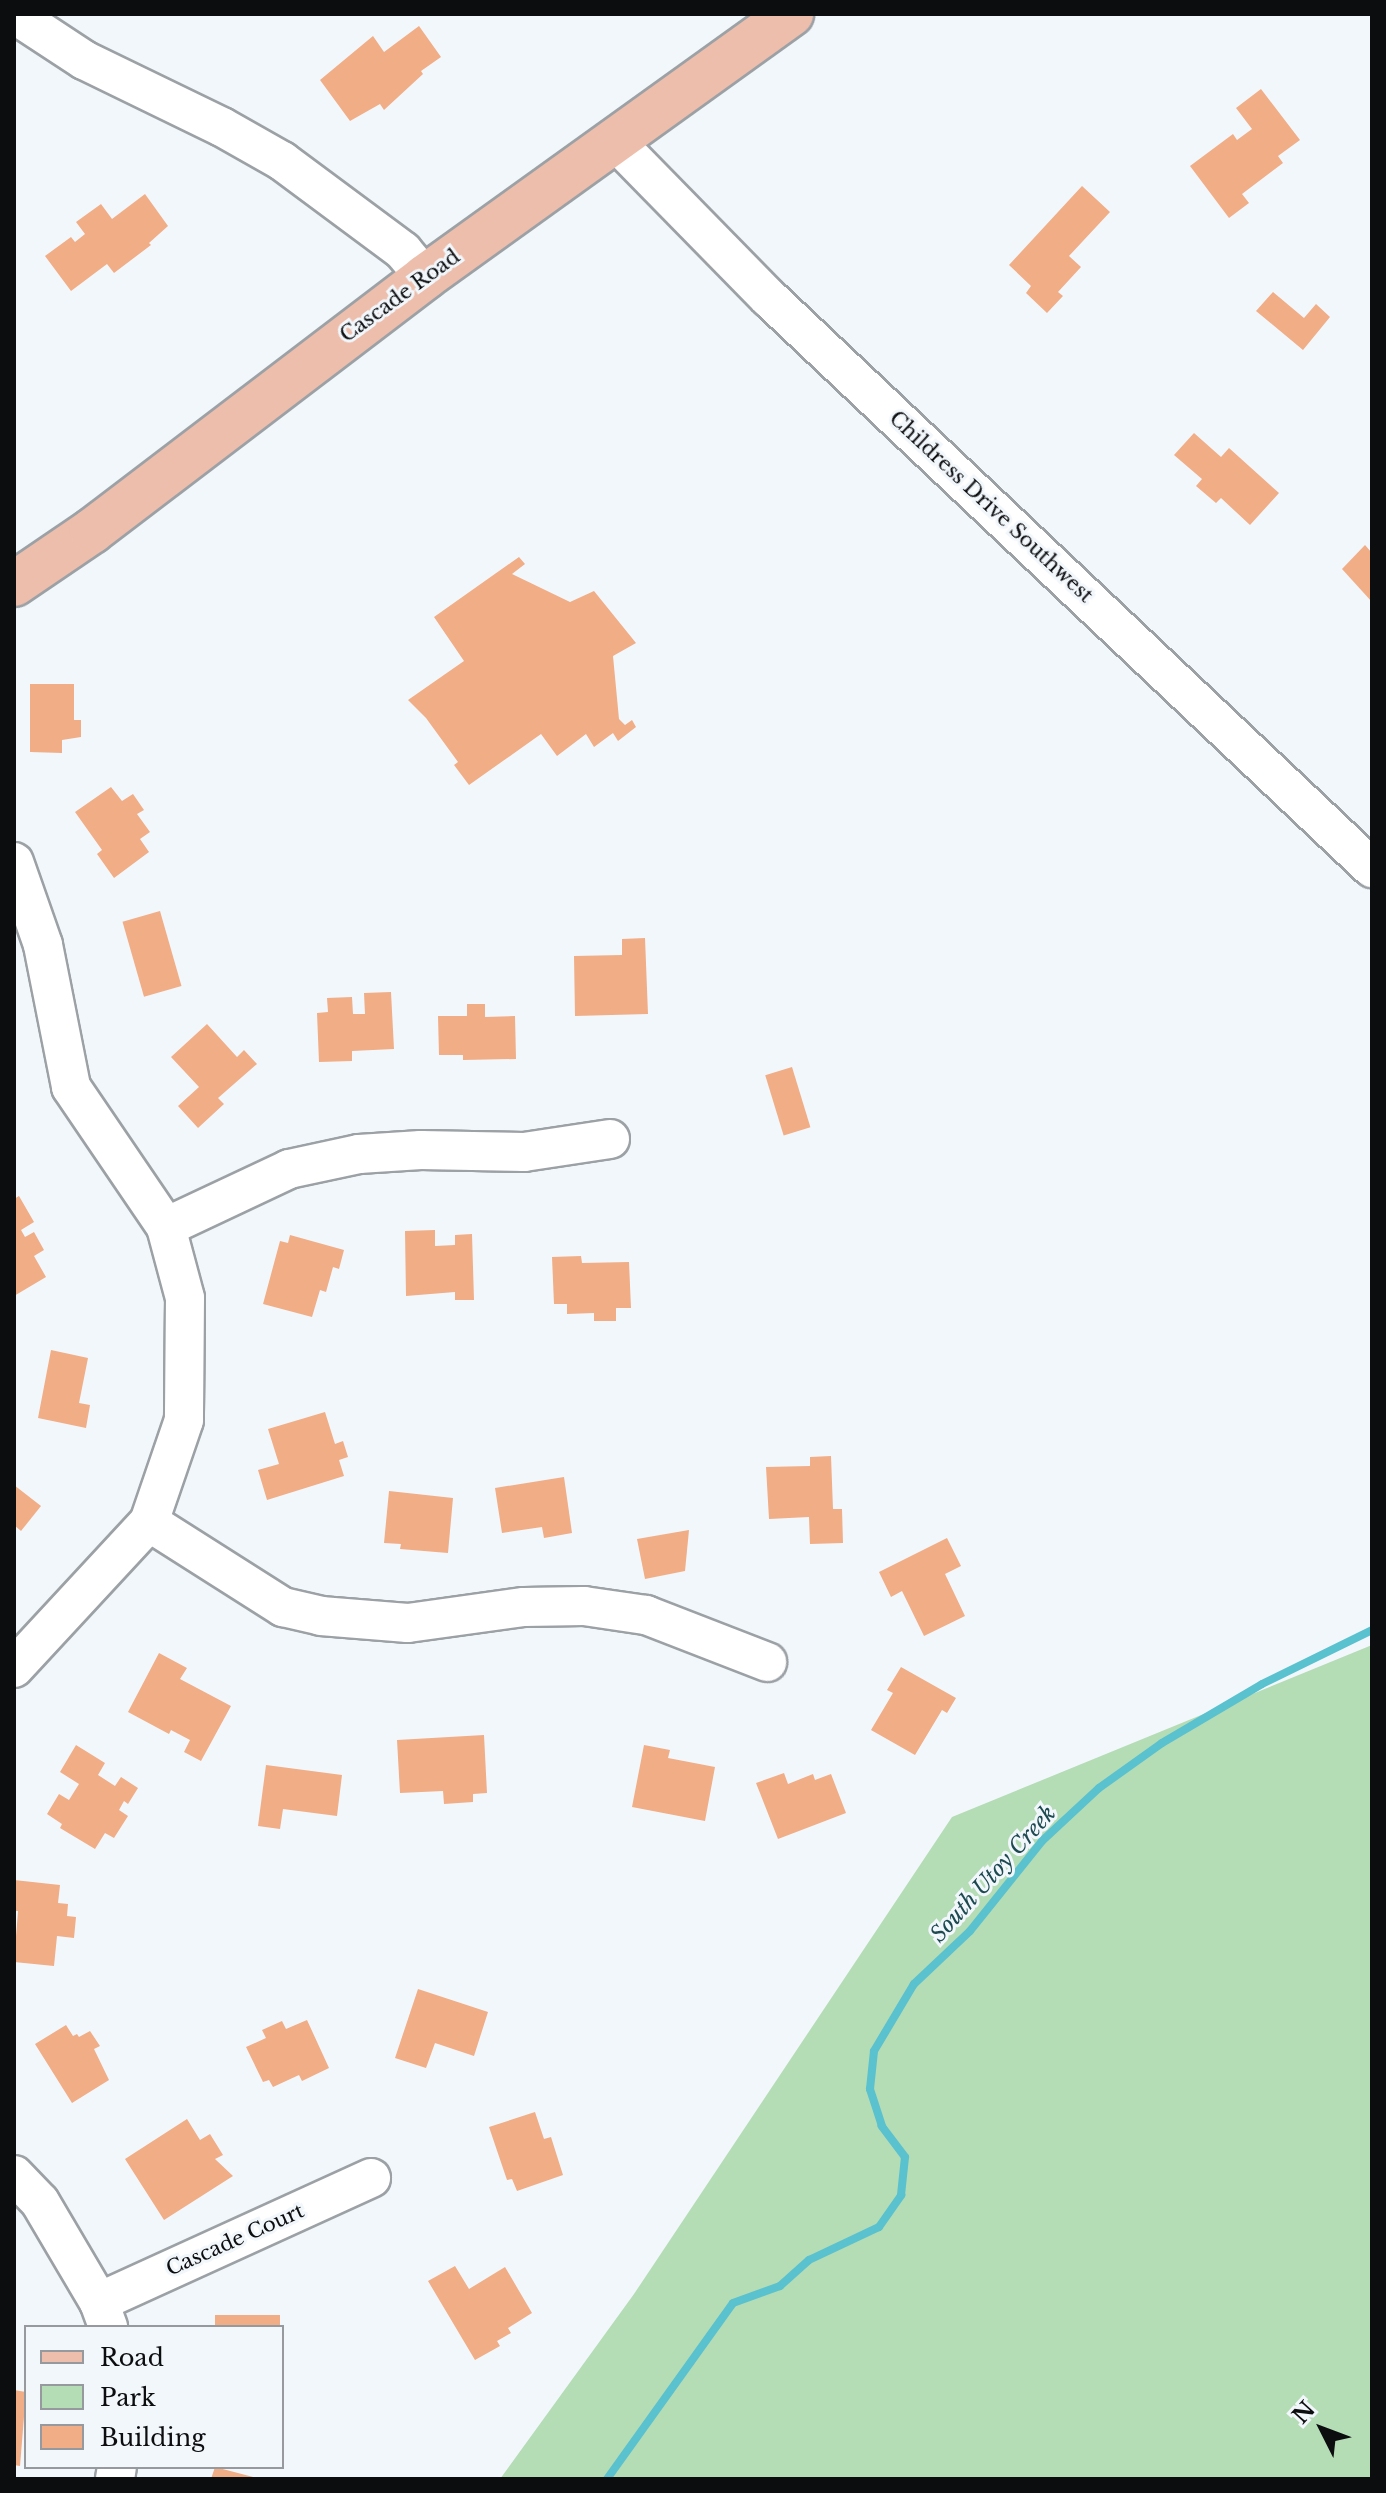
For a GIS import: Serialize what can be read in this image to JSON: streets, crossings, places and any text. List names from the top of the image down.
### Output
{
  "streets": {
    "main road": ["Cascade Road"],
    "street": ["Childress Drive Southwest", "Cascade Court"]
  },
  "crossings": [
    ["Cascade Road", "Childress Drive Southwest"]
  ],
  "water": ["South Utoy Creek"],
  "legend": ["Road", "Park", "Building"],
  "north": "top left"
}
